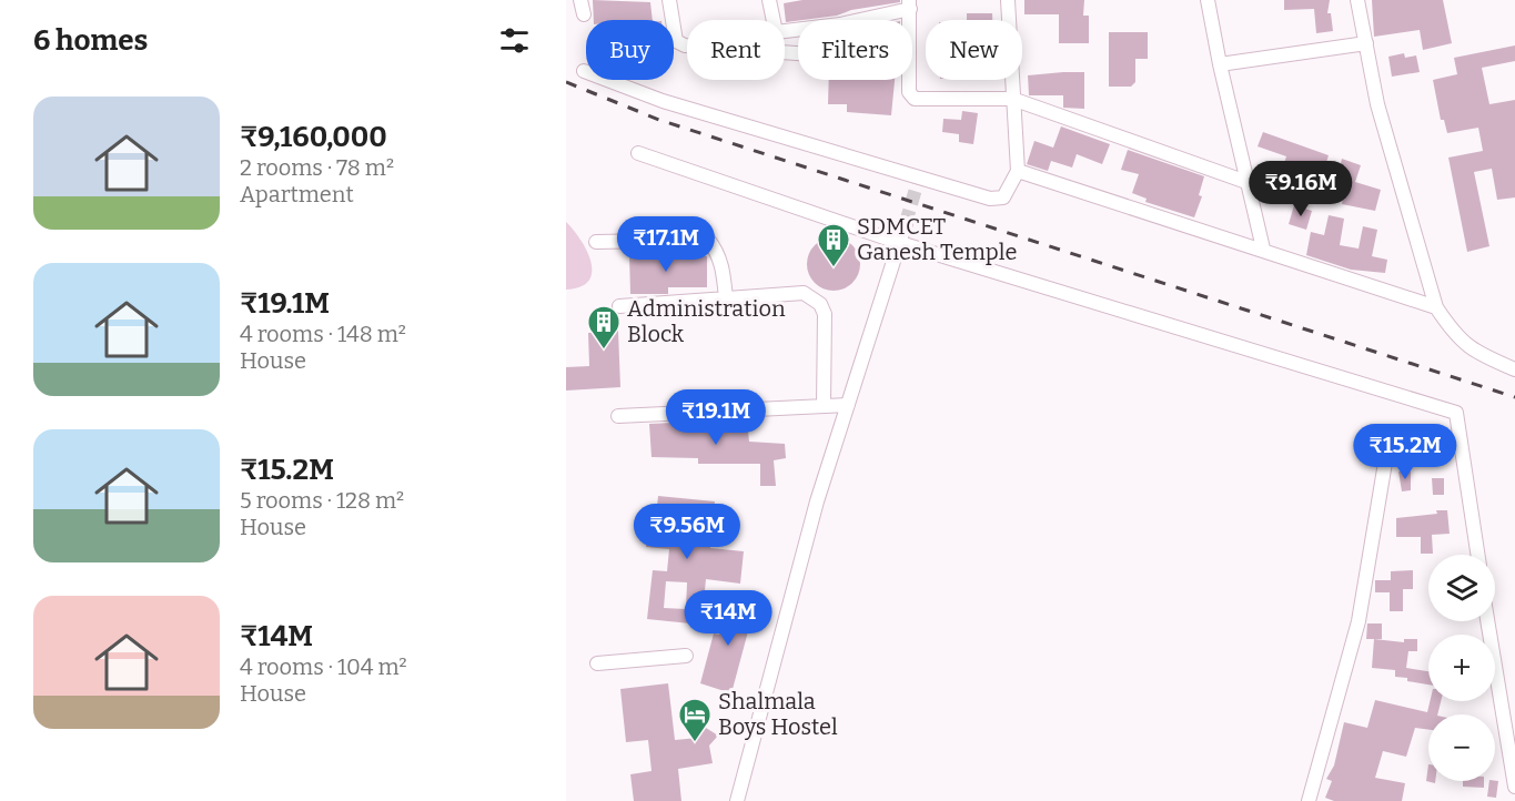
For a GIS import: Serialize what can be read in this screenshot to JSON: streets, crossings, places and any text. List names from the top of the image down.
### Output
{
  "places": {
    "building": ["SDMCET Ganesh Temple", "Administration Block"],
    "hotel": ["Shalmala Boys Hostel"]
  },
  "page": {
    "heading": "6 homes",
    "chip": [
      "Buy",
      "Rent",
      "Filters",
      "New"
    ],
    "list": [
      {
        "name": "₹9,160,000",
        "note": "2 rooms · 78 m² · Apartment"
      },
      {
        "name": "₹19.1M",
        "note": "4 rooms · 148 m² · House"
      },
      {
        "name": "₹15.2M",
        "note": "5 rooms · 128 m² · House"
      },
      {
        "name": "₹14M",
        "note": "4 rooms · 104 m² · House"
      }
    ],
    "price": [
      "₹9.16M",
      "₹17.1M",
      "₹19.1M",
      "₹15.2M",
      "₹9.56M",
      "₹14M"
    ],
    "map_buttons": ["+", "−"]
  }
}
